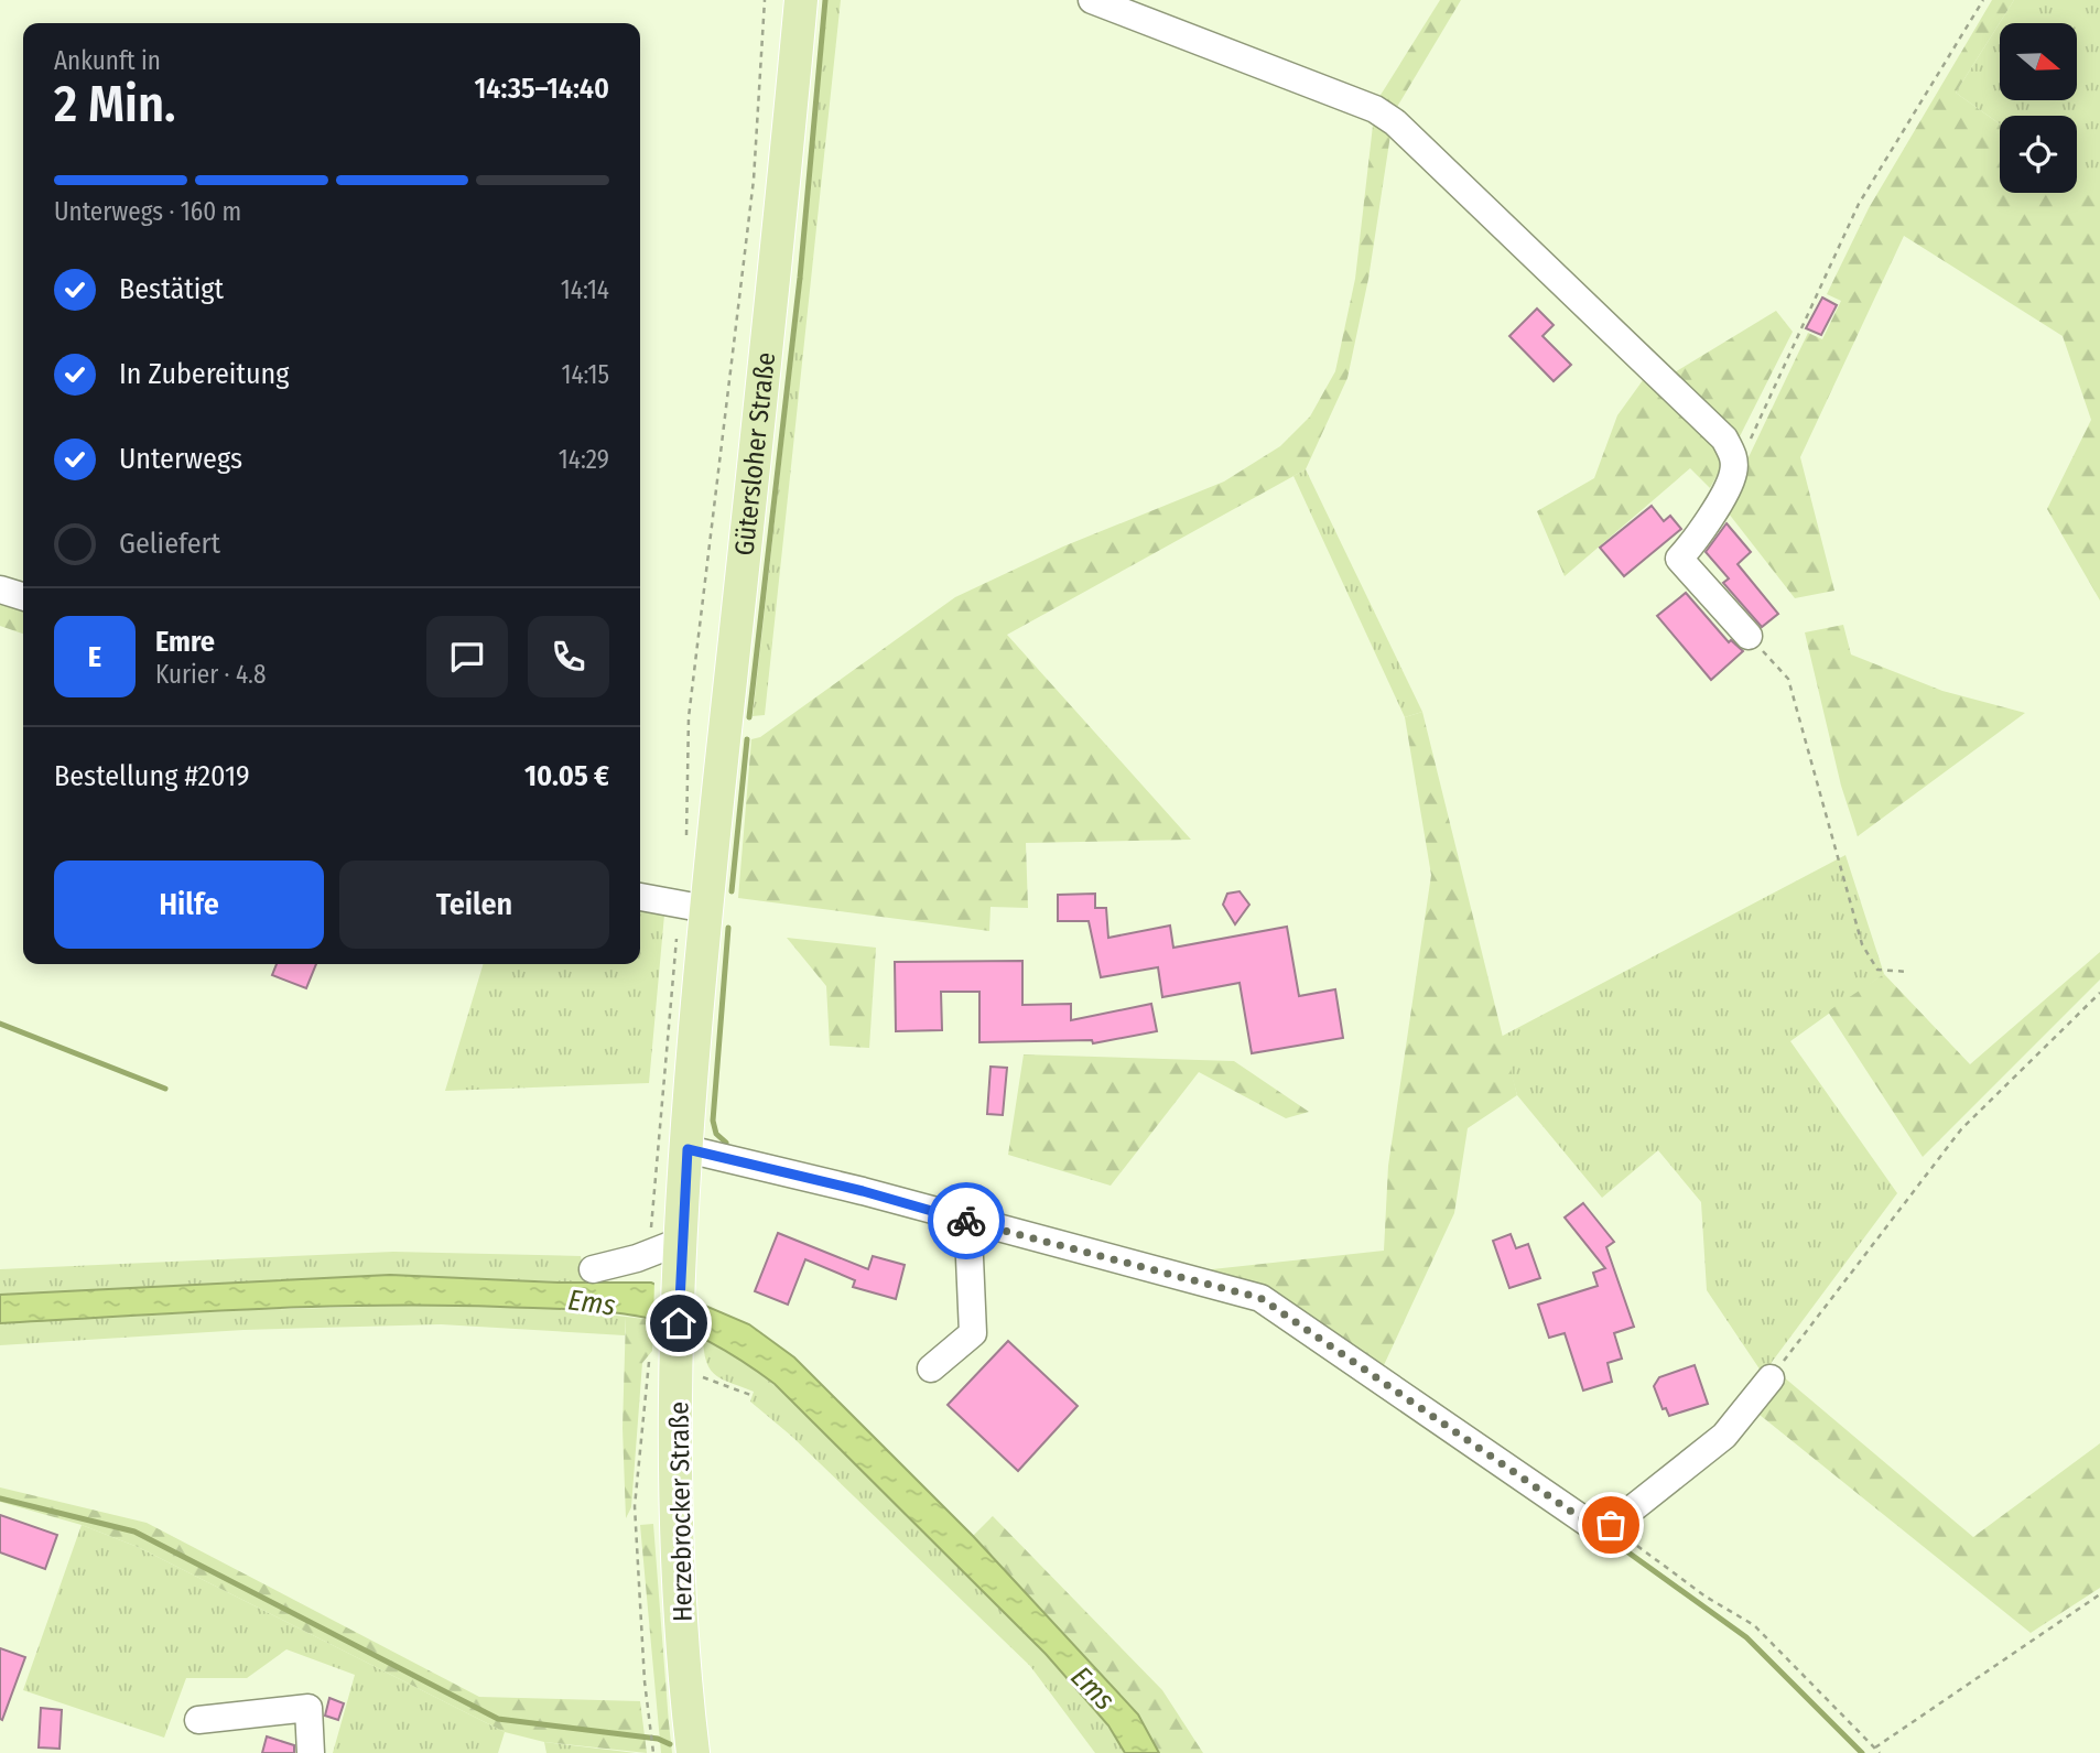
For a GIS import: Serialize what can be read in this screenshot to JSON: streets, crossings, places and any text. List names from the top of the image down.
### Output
{
  "streets": {
    "main road": ["Gütersloher Straße", "Herzebrocker Straße"]
  },
  "crossings": [
    ["Gütersloher Straße", "Herzebrocker Straße"]
  ],
  "water": ["Ems"],
  "north": "right",
  "page": {
    "heading": ["2 Min.", "Ankunft in", "14:35–14:40"],
    "panel": [
      "Emre",
      "Kurier · 4.8",
      "Bestellung #2019",
      "10.05 €"
    ],
    "bar": "Unterwegs · 160 m",
    "list": [
      ["Bestätigt", "14:14"],
      ["In Zubereitung", "14:15"],
      ["Unterwegs", "14:29"],
      "Geliefert"
    ],
    "round": "E",
    "buttons": ["Hilfe", "Teilen"]
  }
}
